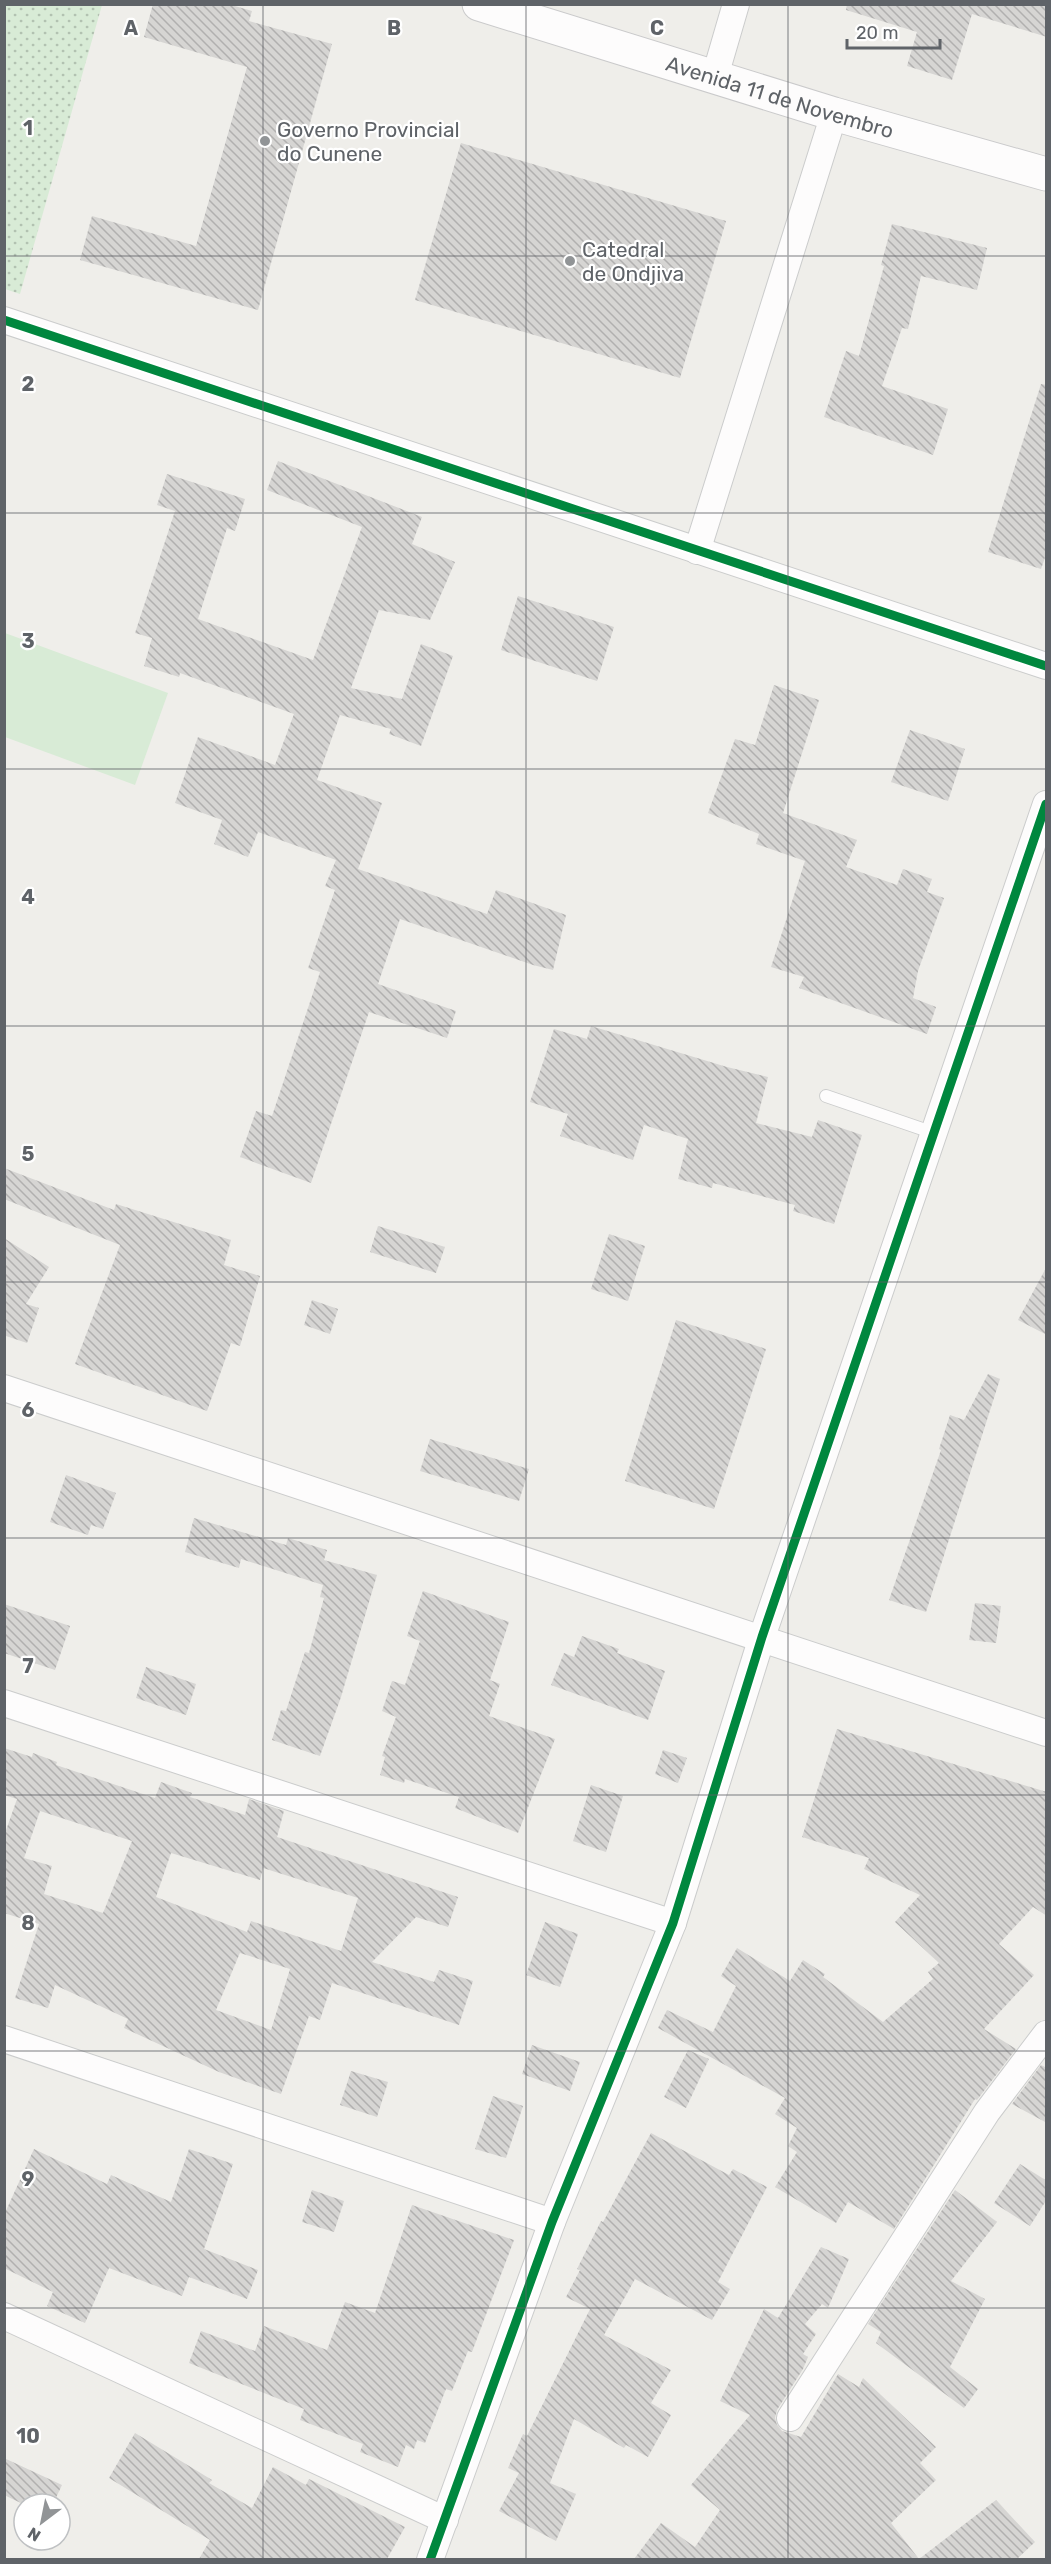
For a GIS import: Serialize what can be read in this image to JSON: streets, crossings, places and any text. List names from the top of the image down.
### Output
{
  "streets": {
    "main road": ["Avenida 11 de Novembro"]
  },
  "places": ["Governo Provincial do Cunene", "Catedral de Ondjiva"],
  "scale_bar": "20 m",
  "north": "bottom left",
  "grid": {
    "columns": ["A", "B", "C"],
    "rows": [
      "1",
      "2",
      "3",
      "4",
      "5",
      "6",
      "7",
      "8",
      "9",
      "10"
    ]
  }
}
